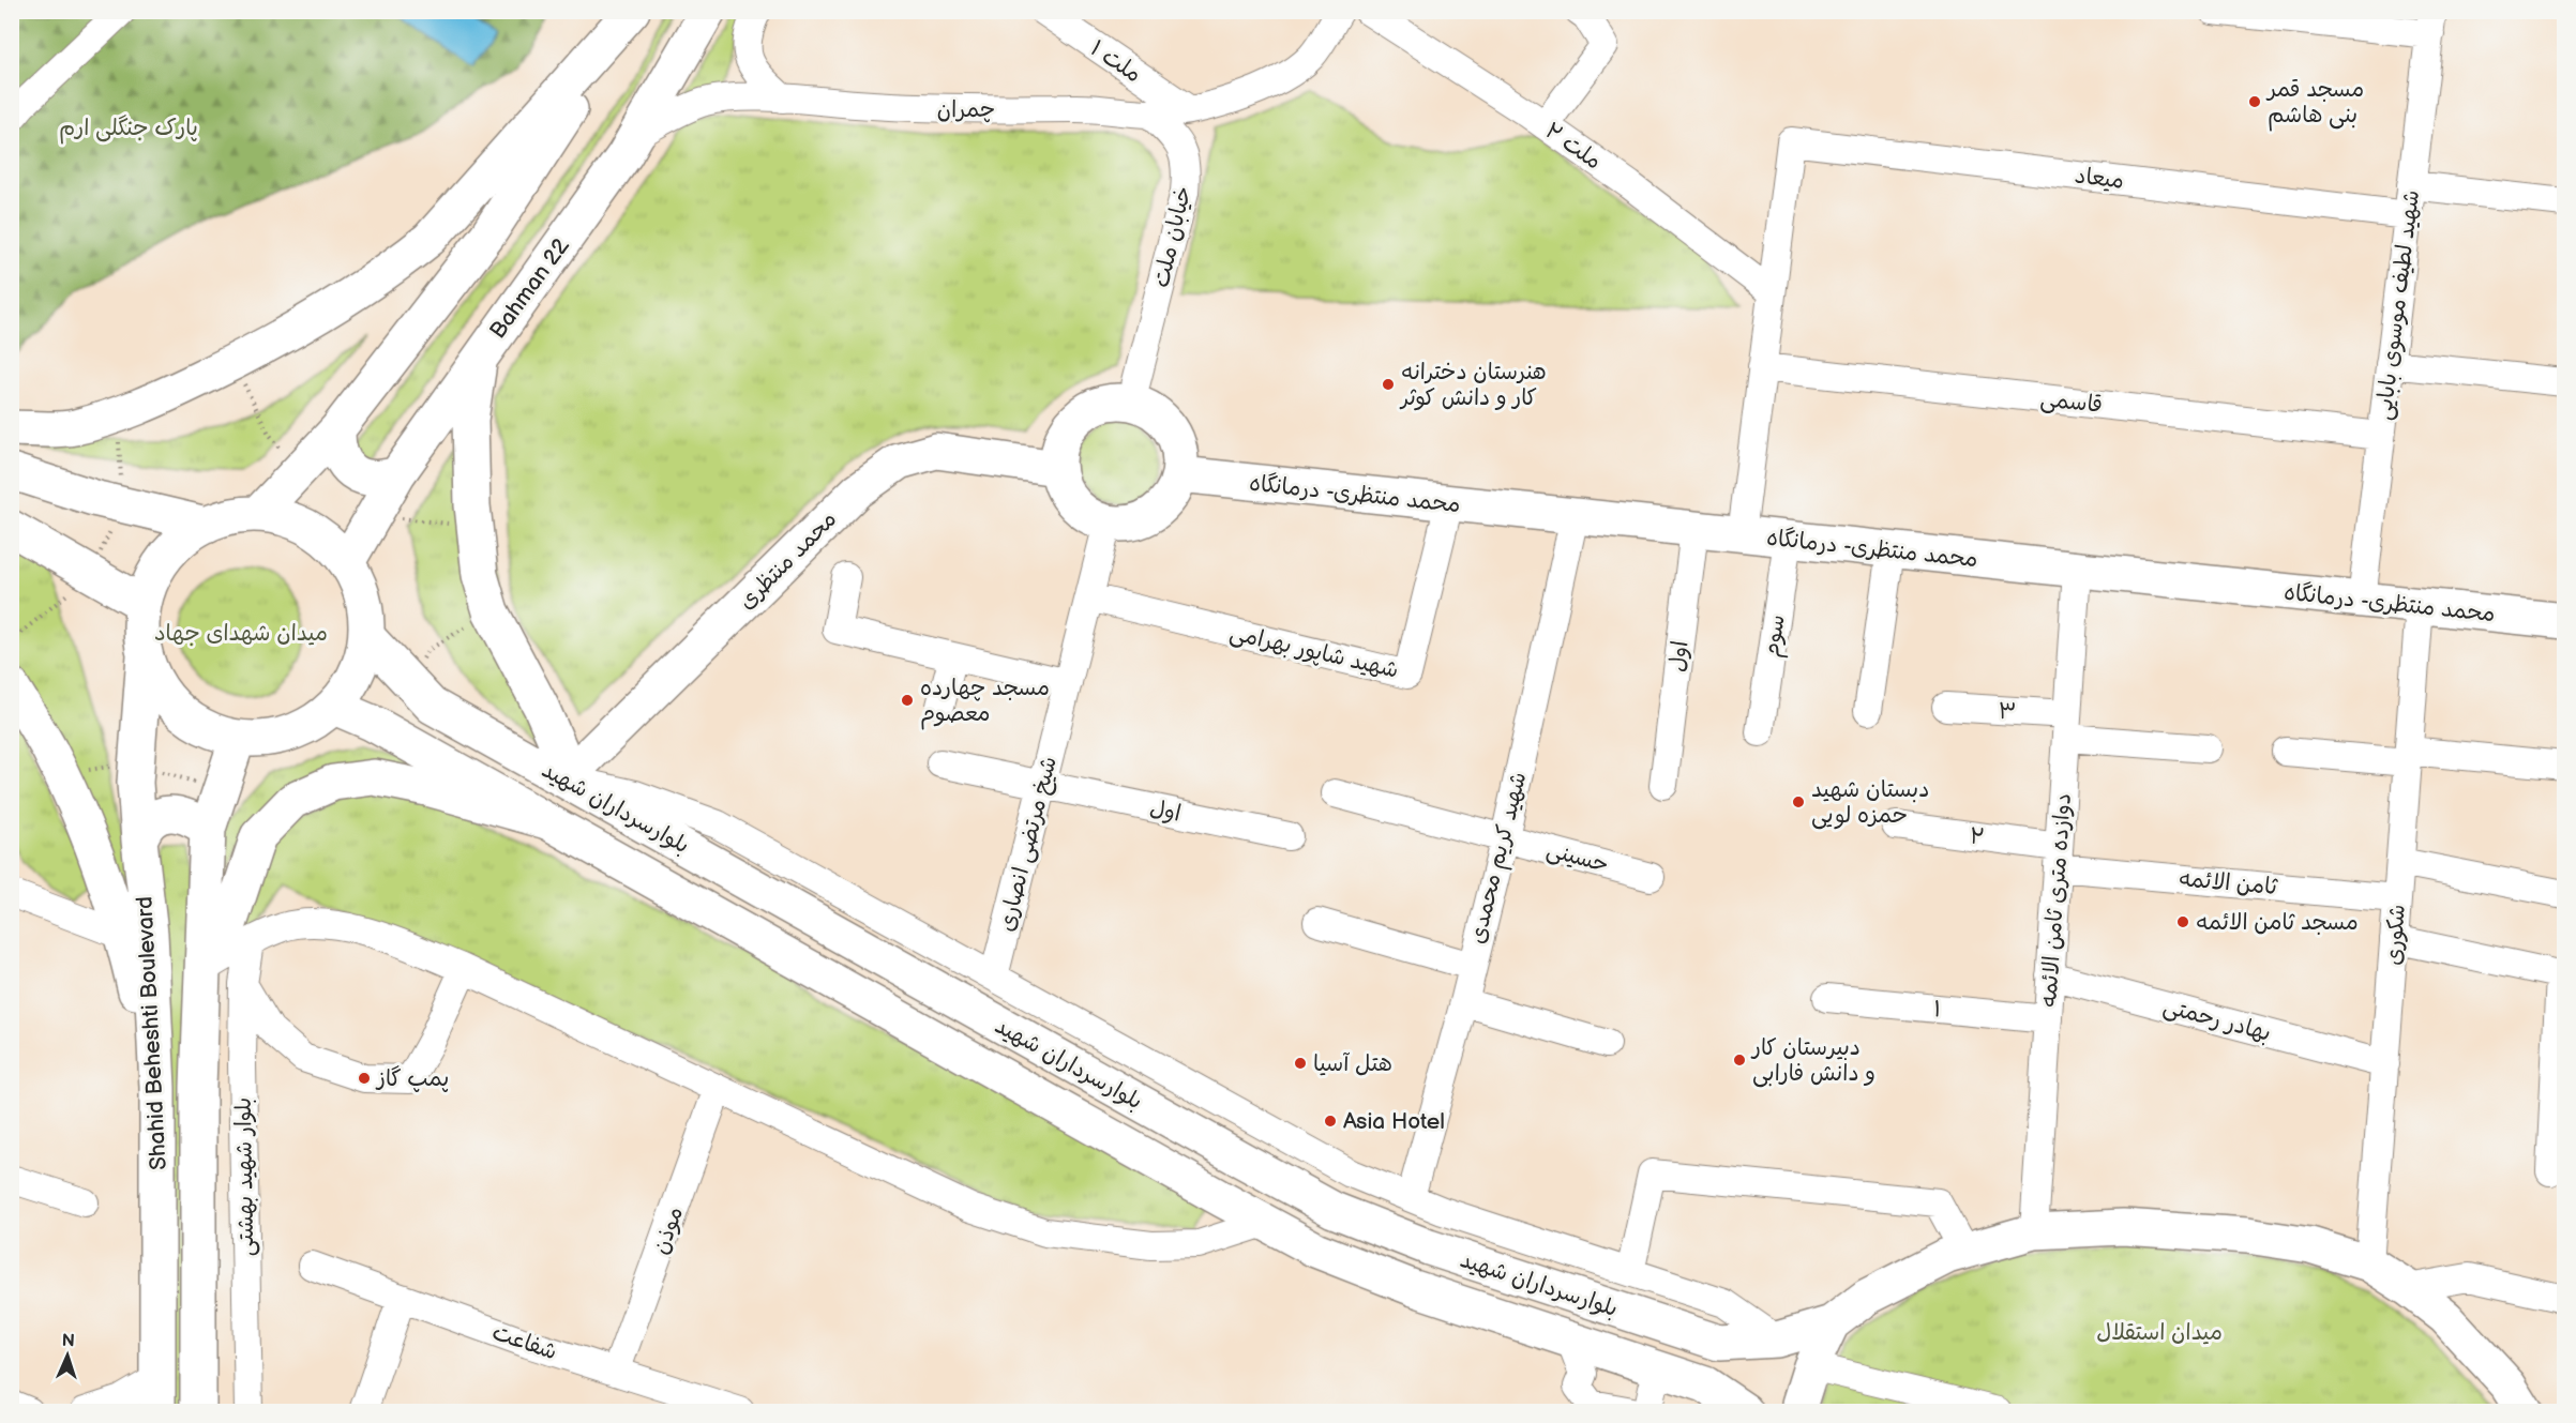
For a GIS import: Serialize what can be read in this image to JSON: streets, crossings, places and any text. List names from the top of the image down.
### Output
{
  "streets": {
    "main road": [
      "Bahman 22",
      "محمد منتظری- درمانگاه",
      "محمد منتظری",
      "بلوارسرداران شهید",
      "Shahid Beheshti Boulevard"
    ],
    "street": [
      "ملت ۱",
      "چمران",
      "ملت ۲",
      "میعاد",
      "خیابان ملت",
      "شهید لطیف موسوی بابایی",
      "قاسمی",
      "سوم",
      "شهید شاپور بهرامی",
      "اول",
      "۳",
      "۲",
      "شیخ مرتضی انصاری",
      "حسینی",
      "شهید کریم محمدی",
      "ثامن الائمه",
      "دوازده متری ثامن الائمه",
      "شکوری",
      "۱",
      "بهادر رحمتی",
      "بلوار شهید بهشتی",
      "موذن",
      "شفاعت"
    ]
  },
  "crossings": [
    ["چمران", "خیابان ملت"],
    ["چمران", "Bahman 22"],
    ["ملت ۲", "میعاد"],
    ["میعاد", "شهید لطیف موسوی بابایی"],
    ["خیابان ملت", "محمد منتظری- درمانگاه"],
    ["خیابان ملت", "محمد منتظری"],
    ["خیابان ملت", "شیخ مرتضی انصاری"],
    ["Bahman 22", "بلوارسرداران شهید"],
    ["Bahman 22", "Shahid Beheshti Boulevard"],
    ["شهید لطیف موسوی بابایی", "قاسمی"],
    ["شهید لطیف موسوی بابایی", "محمد منتظری- درمانگاه"],
    ["محمد منتظری- درمانگاه", "محمد منتظری"],
    ["محمد منتظری- درمانگاه", "سوم"],
    ["محمد منتظری- درمانگاه", "شهید شاپور بهرامی"],
    ["محمد منتظری- درمانگاه", "اول"],
    ["محمد منتظری- درمانگاه", "شیخ مرتضی انصاری"],
    ["محمد منتظری- درمانگاه", "شهید کریم محمدی"],
    ["محمد منتظری- درمانگاه", "دوازده متری ثامن الائمه"],
    ["محمد منتظری- درمانگاه", "شکوری"],
    ["محمد منتظری", "بلوارسرداران شهید"],
    ["محمد منتظری", "شیخ مرتضی انصاری"],
    ["شهید شاپور بهرامی", "شیخ مرتضی انصاری"],
    ["اول", "شیخ مرتضی انصاری"],
    ["۳", "دوازده متری ثامن الائمه"],
    ["بلوارسرداران شهید", "Shahid Beheshti Boulevard"],
    ["۲", "ثامن الائمه"],
    ["۲", "دوازده متری ثامن الائمه"],
    ["حسینی", "شهید کریم محمدی"],
    ["ثامن الائمه", "دوازده متری ثامن الائمه"],
    ["ثامن الائمه", "شکوری"],
    ["دوازده متری ثامن الائمه", "۱"],
    ["دوازده متری ثامن الائمه", "بهادر رحمتی"],
    ["شکوری", "بهادر رحمتی"],
    ["موذن", "شفاعت"]
  ],
  "parks": ["پارک جنگلی ارم", "میدان شهدای جهاد", "میدان استقلال"],
  "places": [
    "مسجد قمر بنی هاشم",
    "هنرستان دخترانه کار و دانش کوثر",
    "مسجد چهارده معصوم",
    "دبستان شهید حمزه لویی",
    "مسجد ثامن الائمه",
    "دبیرستان کار و دانش فارابی",
    "هتل آسیا",
    "پمپ گاز",
    "Asia Hotel"
  ],
  "north": "top"
}
